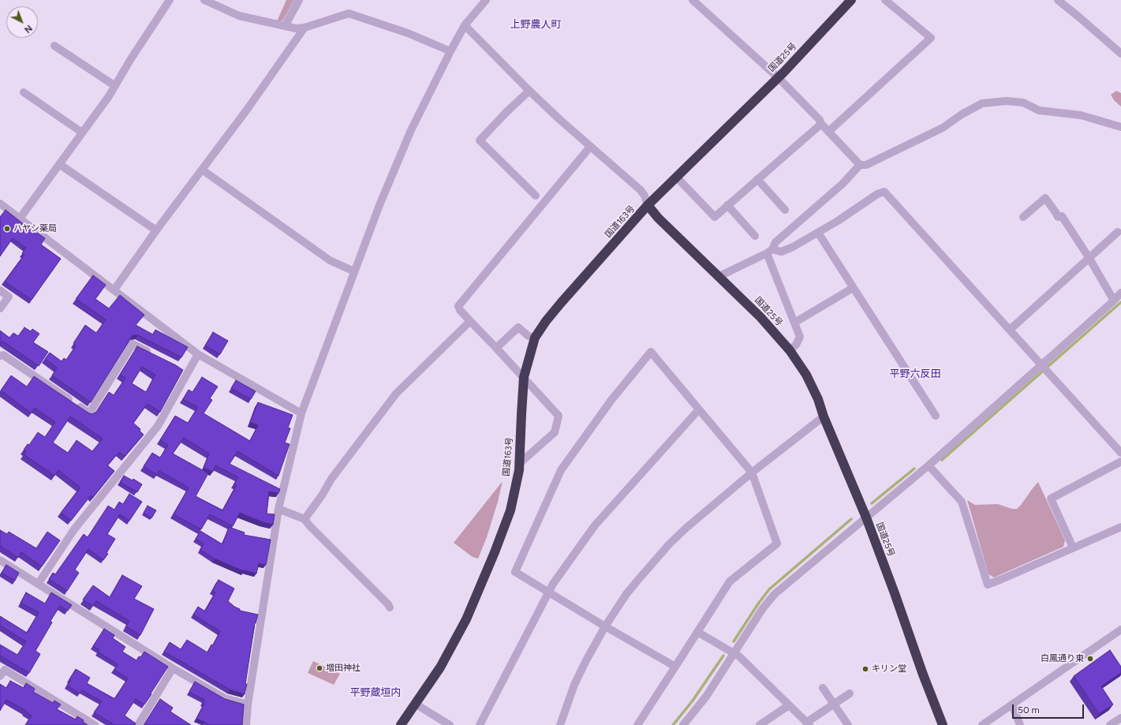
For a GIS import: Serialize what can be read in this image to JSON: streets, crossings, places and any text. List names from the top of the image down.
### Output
{
  "streets": {
    "highway": ["国道25号", "国道163号"]
  },
  "crossings": [
    ["国道25号", "国道163号"]
  ],
  "districts": ["上野農人町", "平野六反田", "平野蔵垣内"],
  "places": [
    "ハヤシ薬局",
    "白鳳通り東",
    "増田神社",
    "キリン堂"
  ],
  "scale_bar": "50 m",
  "north": "bottom right"
}
